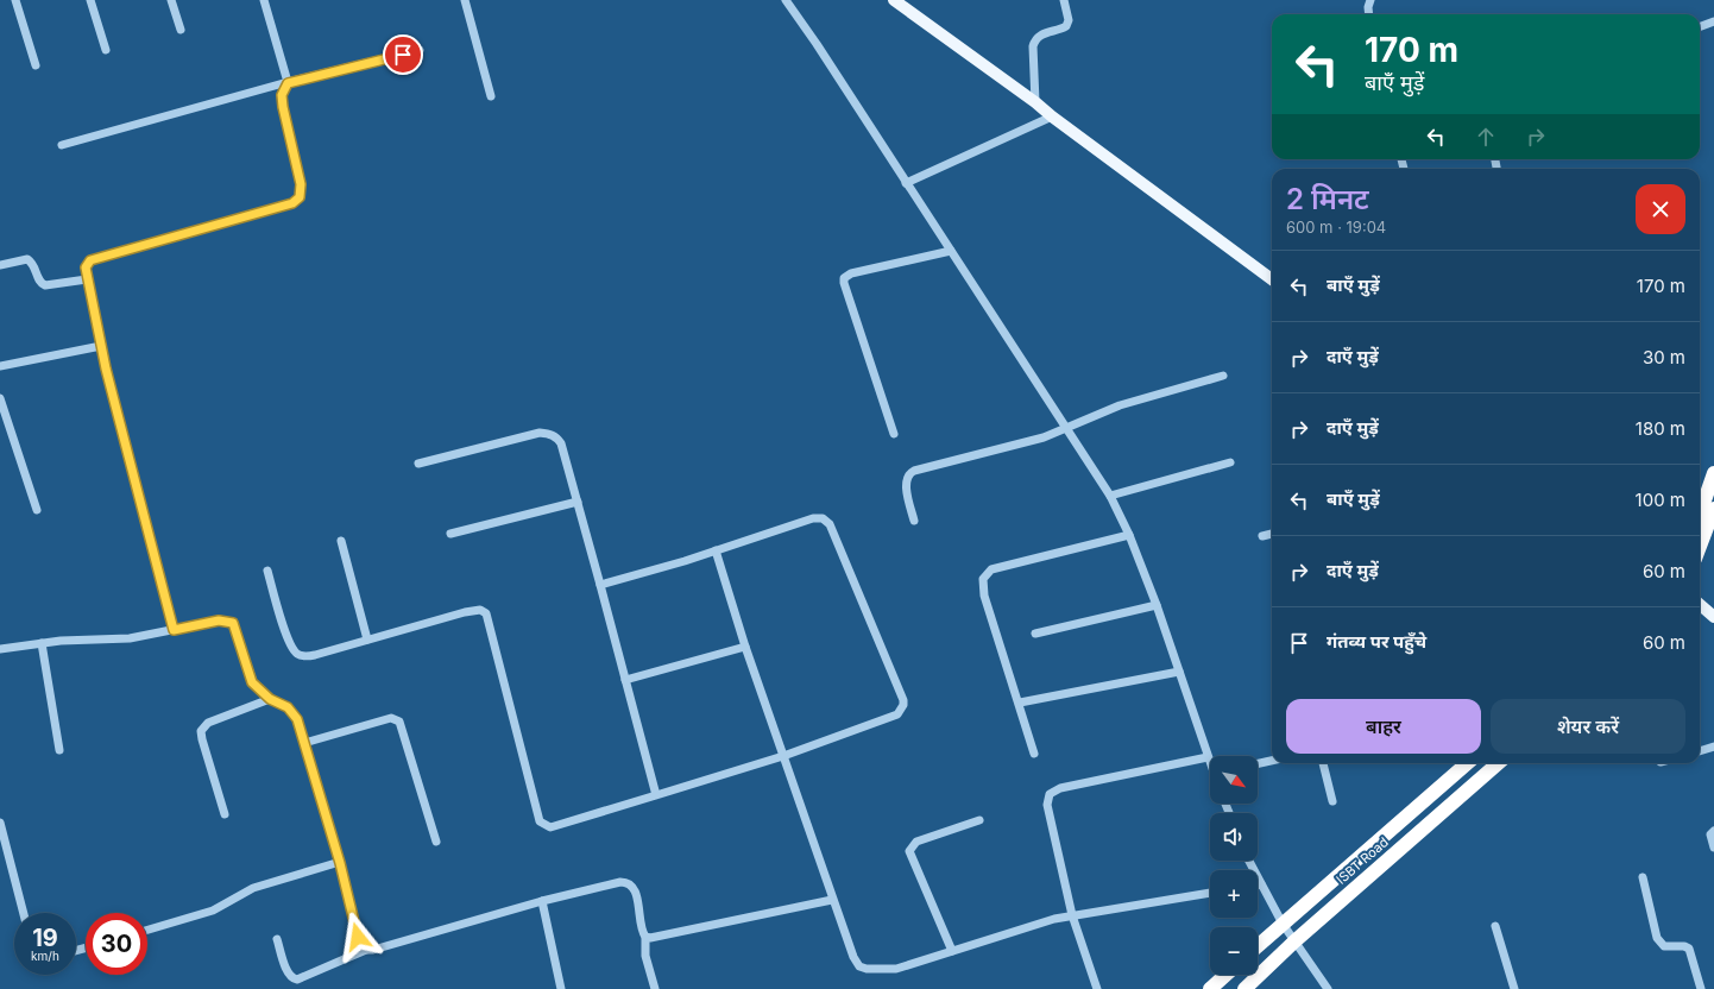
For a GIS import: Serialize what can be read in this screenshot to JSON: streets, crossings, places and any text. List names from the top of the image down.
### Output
{
  "streets": {
    "highway": ["ISBT Road"]
  },
  "north": "bottom right",
  "page": {
    "turn": ["170 m", "बाएँ मुड़ें"],
    "heading": ["2 मिनट", "600 m · 19:04"],
    "list": [
      {
        "name": "बाएँ मुड़ें",
        "value": "170 m"
      },
      {
        "name": "दाएँ मुड़ें",
        "value": "30 m"
      },
      {
        "name": "दाएँ मुड़ें",
        "value": "180 m"
      },
      {
        "name": "बाएँ मुड़ें",
        "value": "100 m"
      },
      {
        "name": "दाएँ मुड़ें",
        "value": "60 m"
      },
      {
        "name": "गंतव्य पर पहुँचे",
        "value": "60 m"
      }
    ],
    "buttons": ["बाहर", "शेयर करें"],
    "map_buttons": ["+", "−"],
    "speed": "19 km/h",
    "limit": "30"
  }
}
